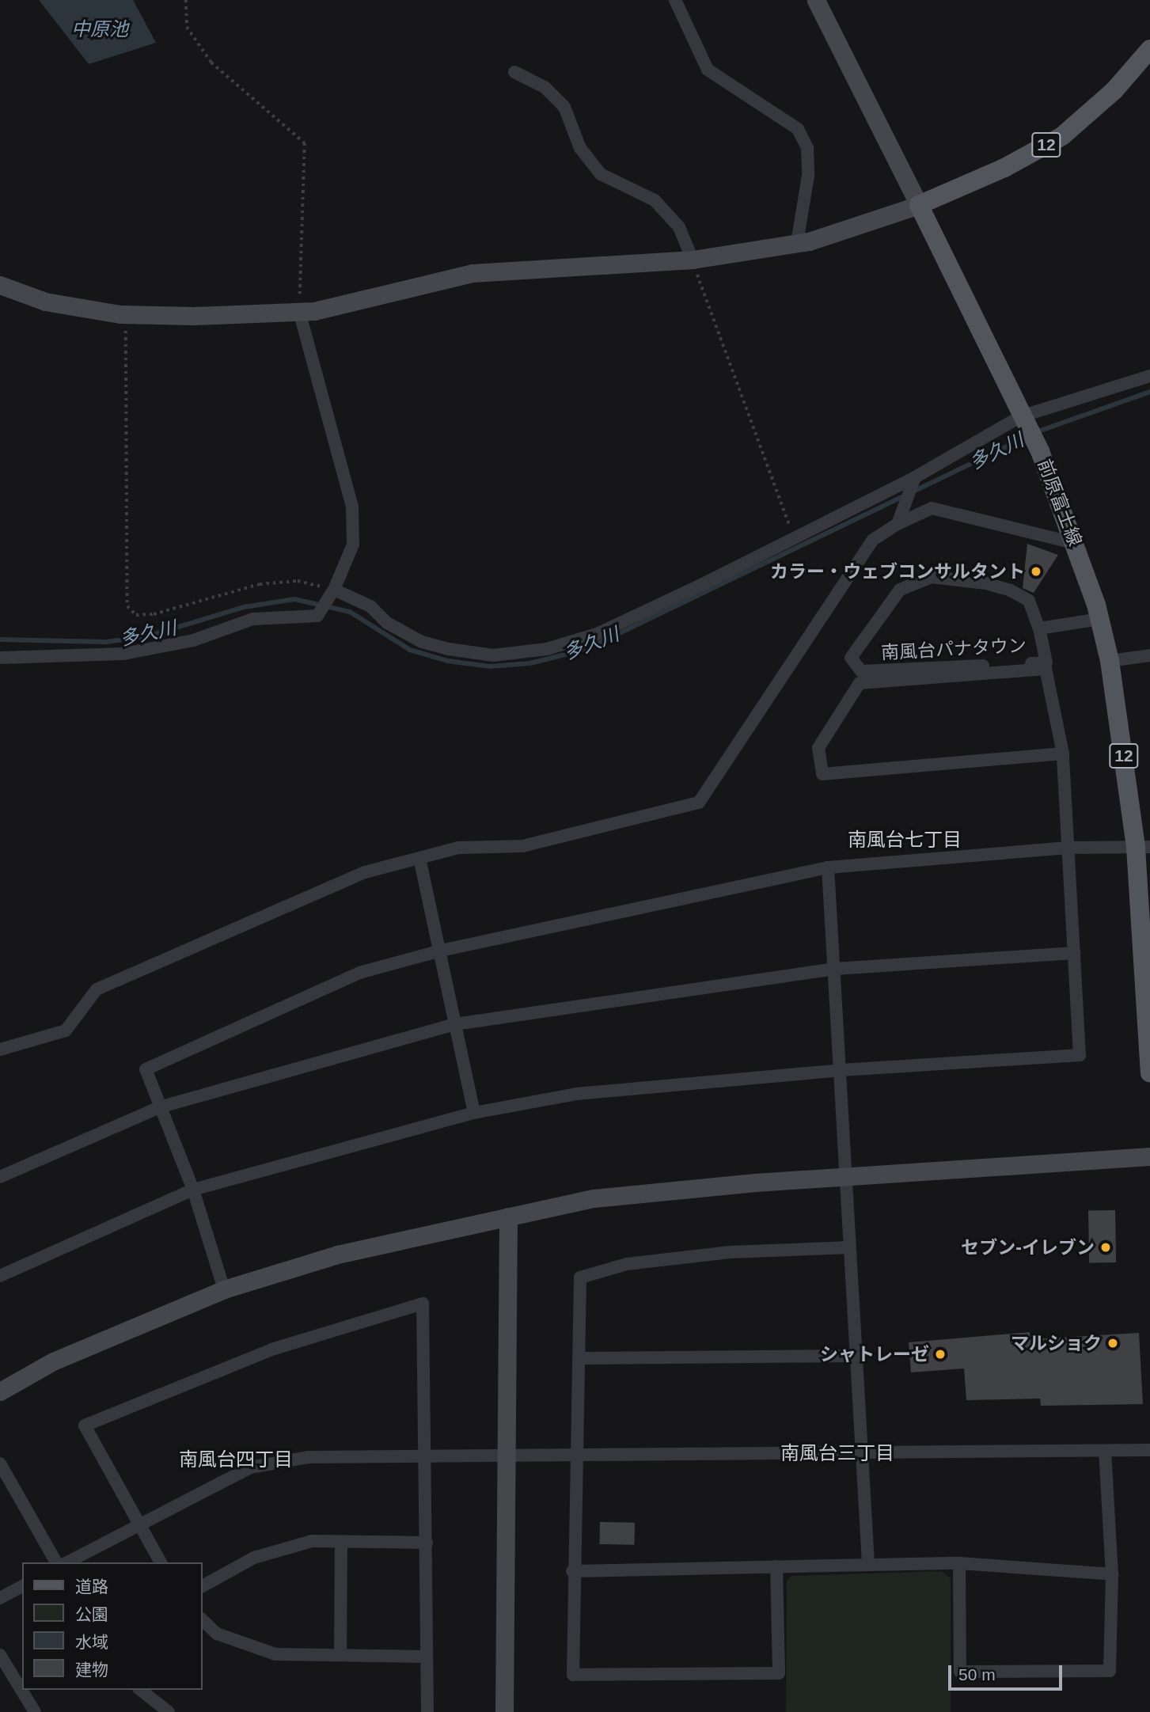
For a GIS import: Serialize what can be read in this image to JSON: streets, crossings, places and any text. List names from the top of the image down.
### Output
{
  "streets": {
    "main road": ["12", "前原富士線"],
    "street": ["南風台パナタウン"]
  },
  "crossings": [
    ["12", "前原富士線"],
    ["前原富士線", "南風台パナタウン"]
  ],
  "districts": ["南風台七丁目", "南風台三丁目", "南風台四丁目"],
  "water": ["中原池", "多久川"],
  "places": [
    "カラー・ウェブコンサルタント",
    "セブン-イレブン",
    "マルショク",
    "シャトレーゼ"
  ],
  "legend": [
    "道路",
    "公園",
    "水域",
    "建物"
  ],
  "scale_bar": "50 m"
}
